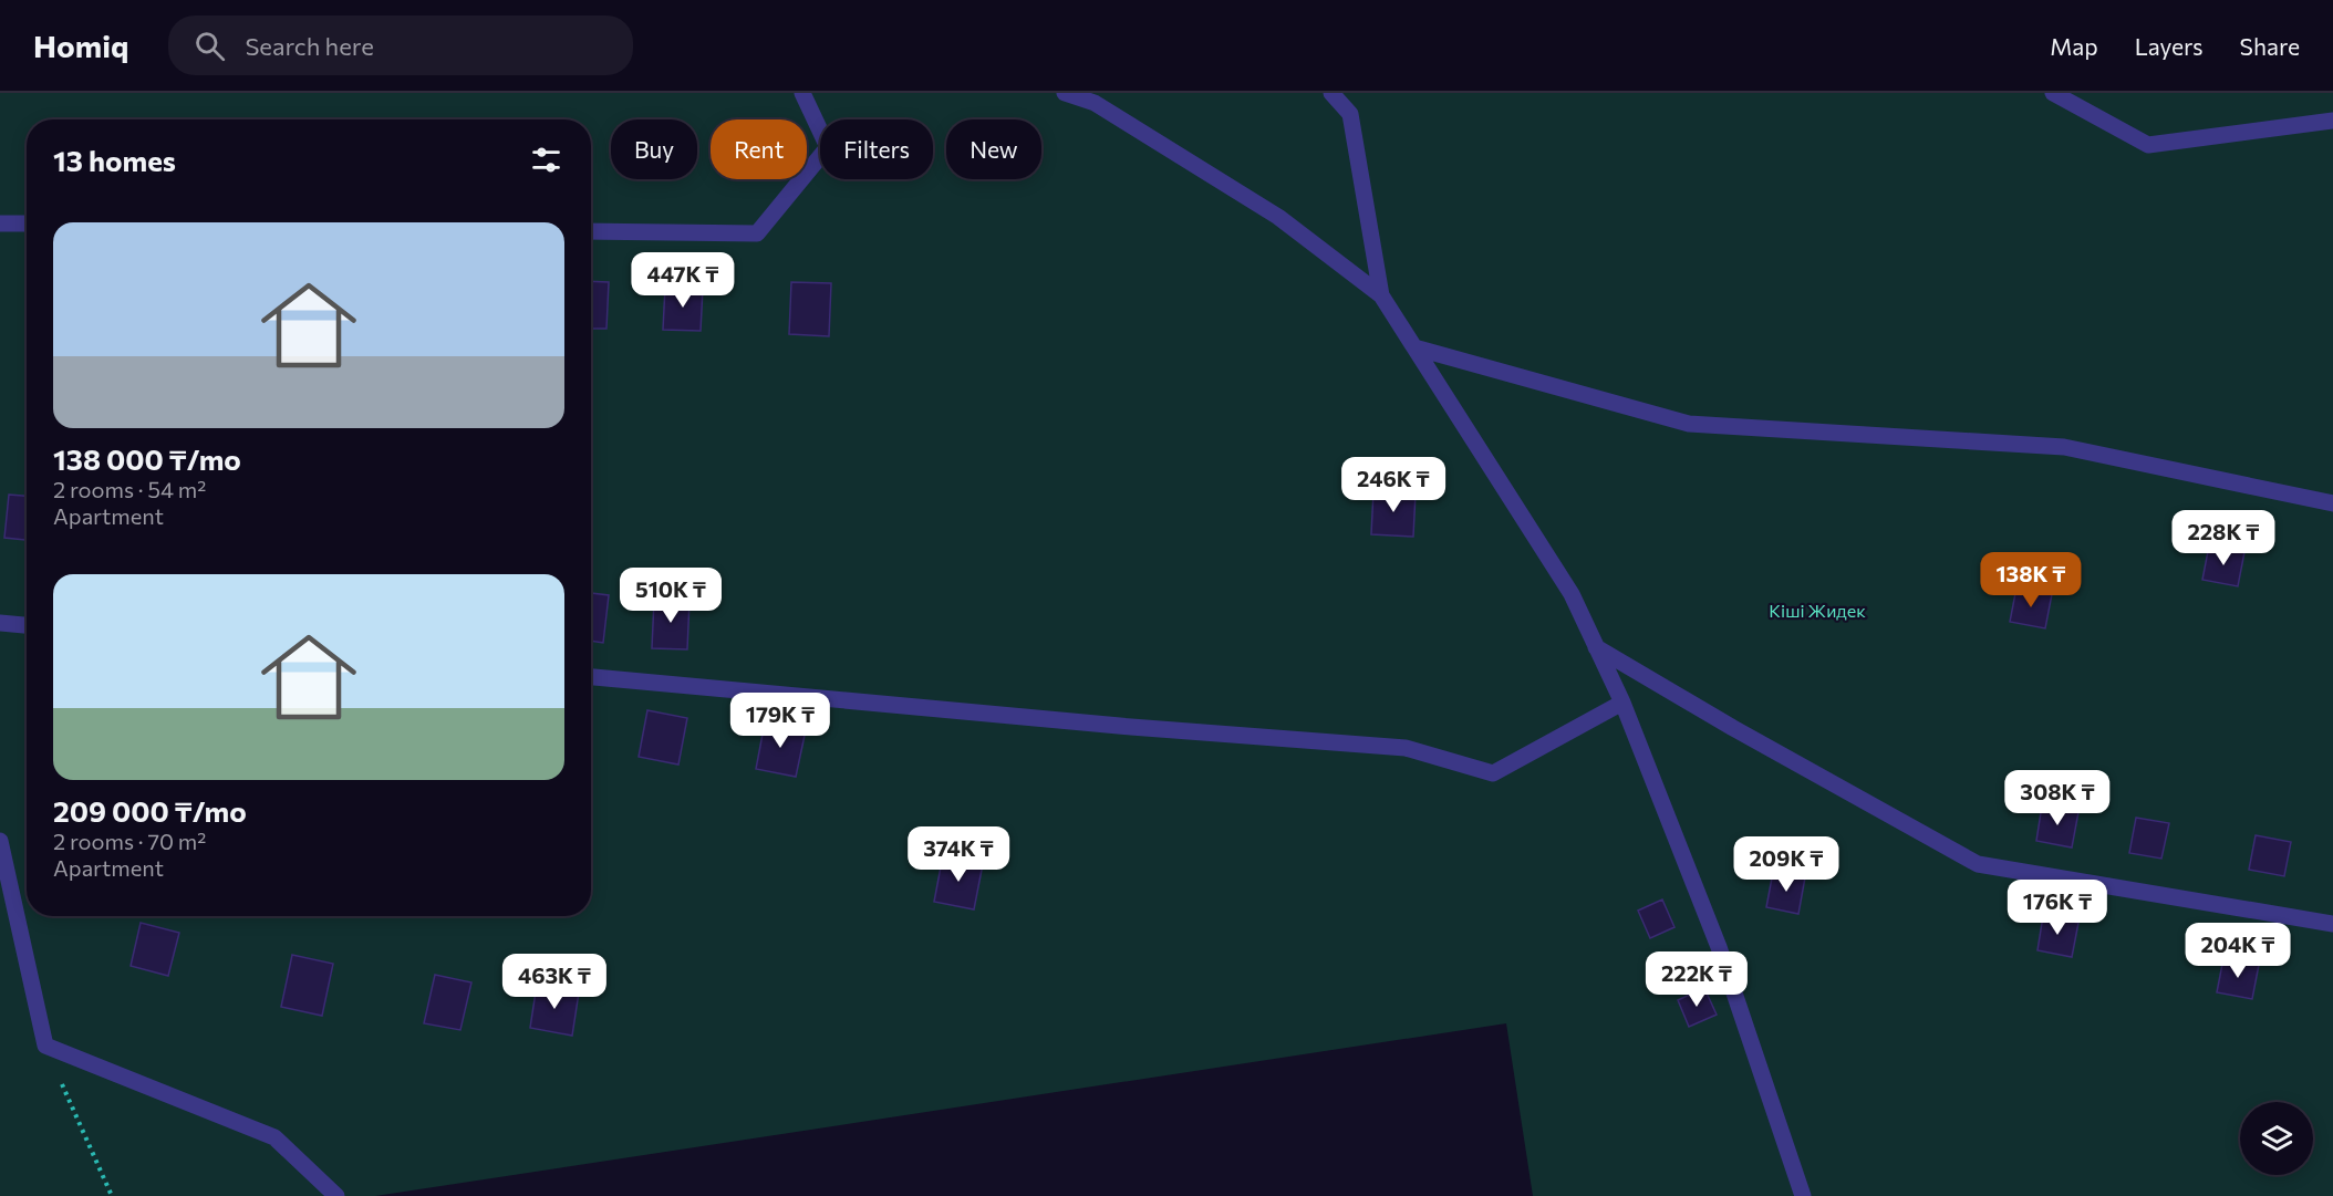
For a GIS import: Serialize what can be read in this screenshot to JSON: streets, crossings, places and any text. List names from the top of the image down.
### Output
{
  "parks": ["Кіші Жидек"],
  "page": {
    "header": "Homiq",
    "search": "Search here",
    "nav": ["Map", "Layers", "Share"],
    "chip": [
      "Buy",
      "Rent",
      "Filters",
      "New"
    ],
    "heading": "13 homes",
    "list": [
      {
        "name": "138 000 ₸/mo",
        "note": "2 rooms · 54 m² · Apartment"
      },
      {
        "name": "209 000 ₸/mo",
        "note": "2 rooms · 70 m² · Apartment"
      }
    ],
    "price": [
      "447K ₸",
      "246K ₸",
      "228K ₸",
      "138K ₸",
      "510K ₸",
      "179K ₸",
      "308K ₸",
      "374K ₸",
      "209K ₸",
      "176K ₸",
      "204K ₸",
      "222K ₸",
      "463K ₸"
    ]
  }
}
